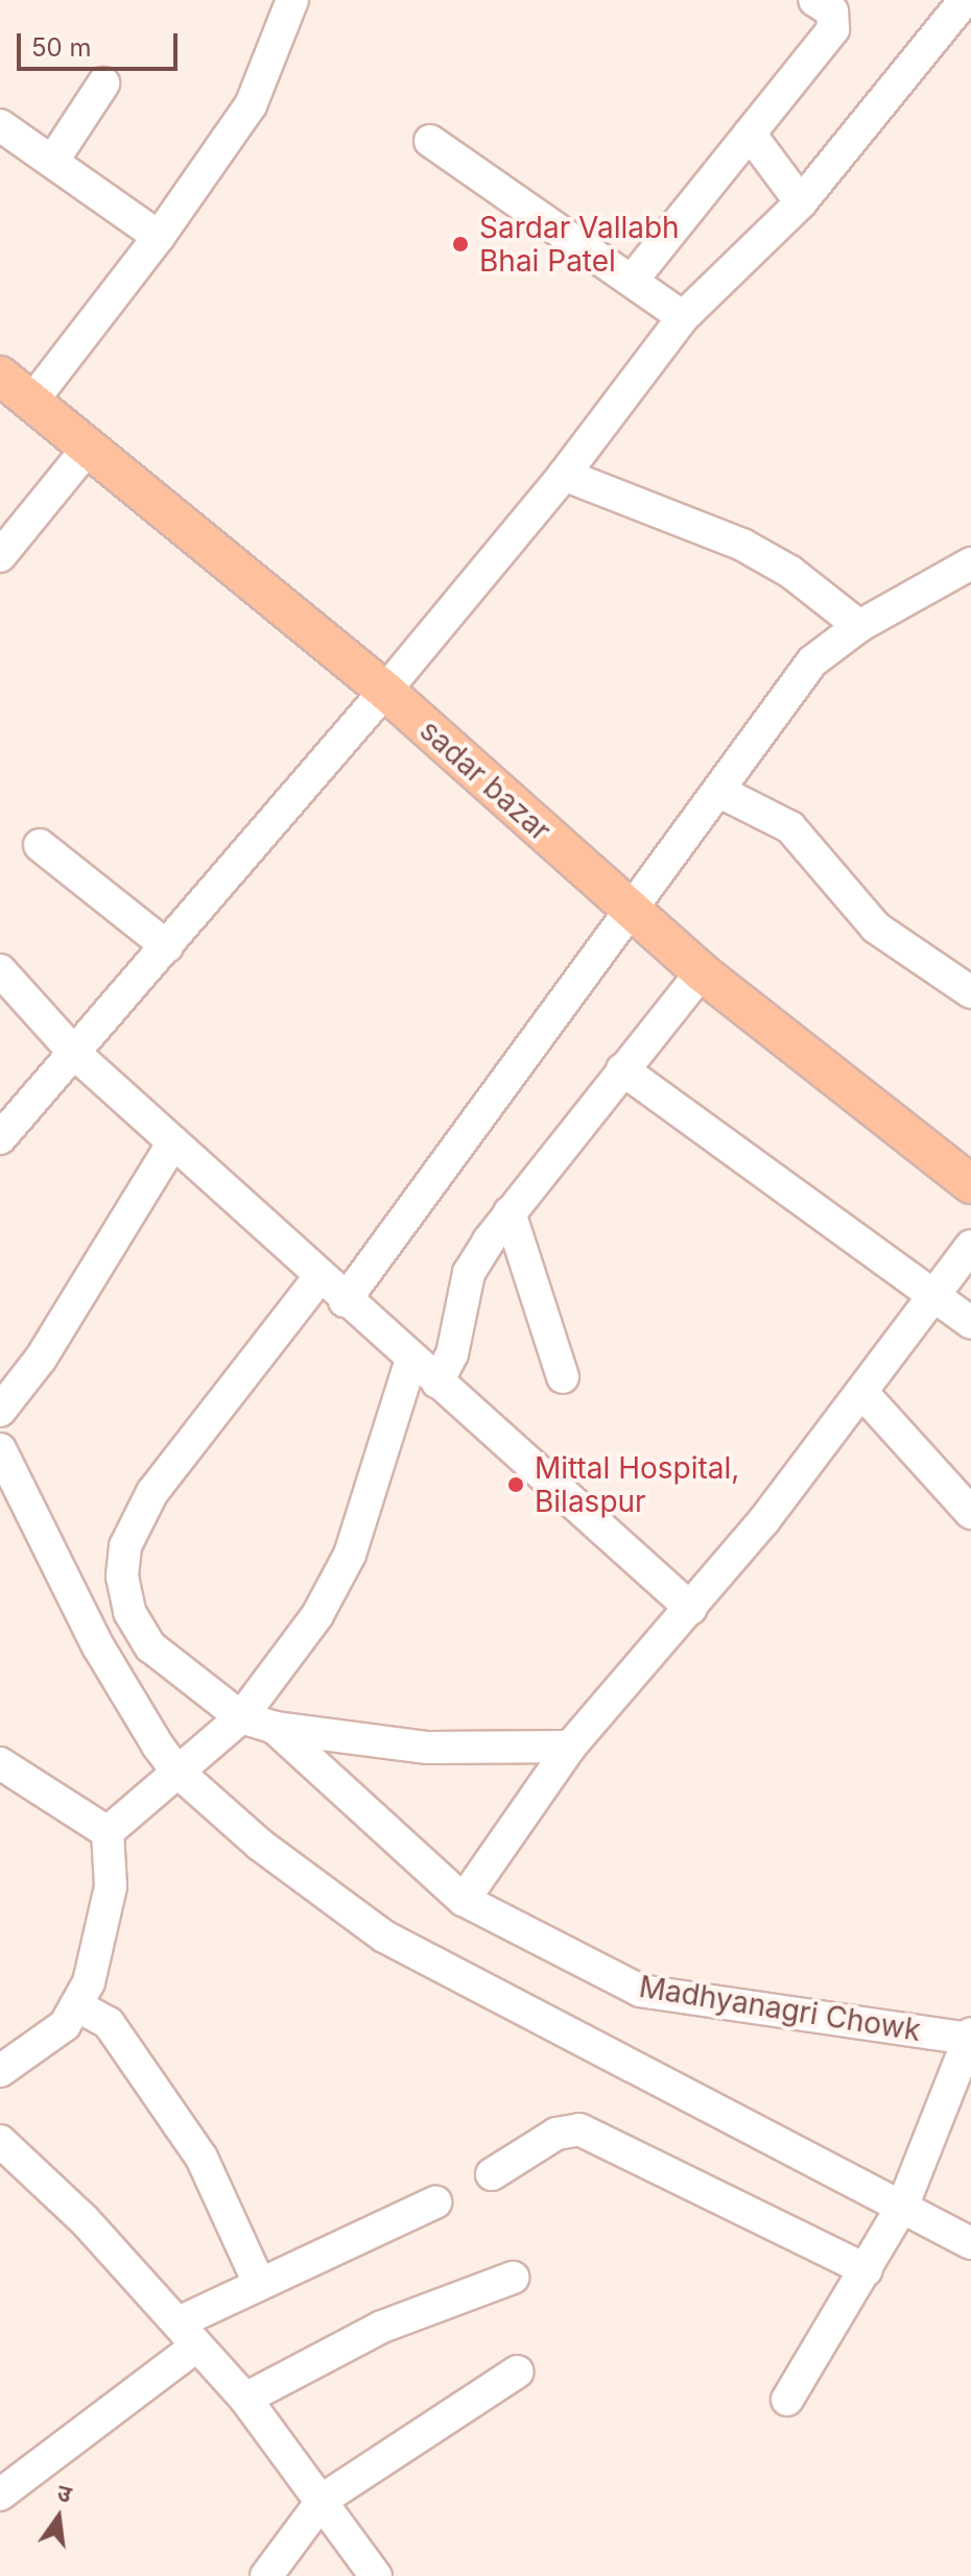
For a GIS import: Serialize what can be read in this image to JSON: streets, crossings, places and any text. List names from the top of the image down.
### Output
{
  "streets": {
    "main road": ["sadar bazar"],
    "street": ["Madhyanagri Chowk"]
  },
  "places": ["Sardar Vallabh Bhai Patel", "Mittal Hospital, Bilaspur"],
  "scale_bar": "50 m",
  "north": "top"
}
